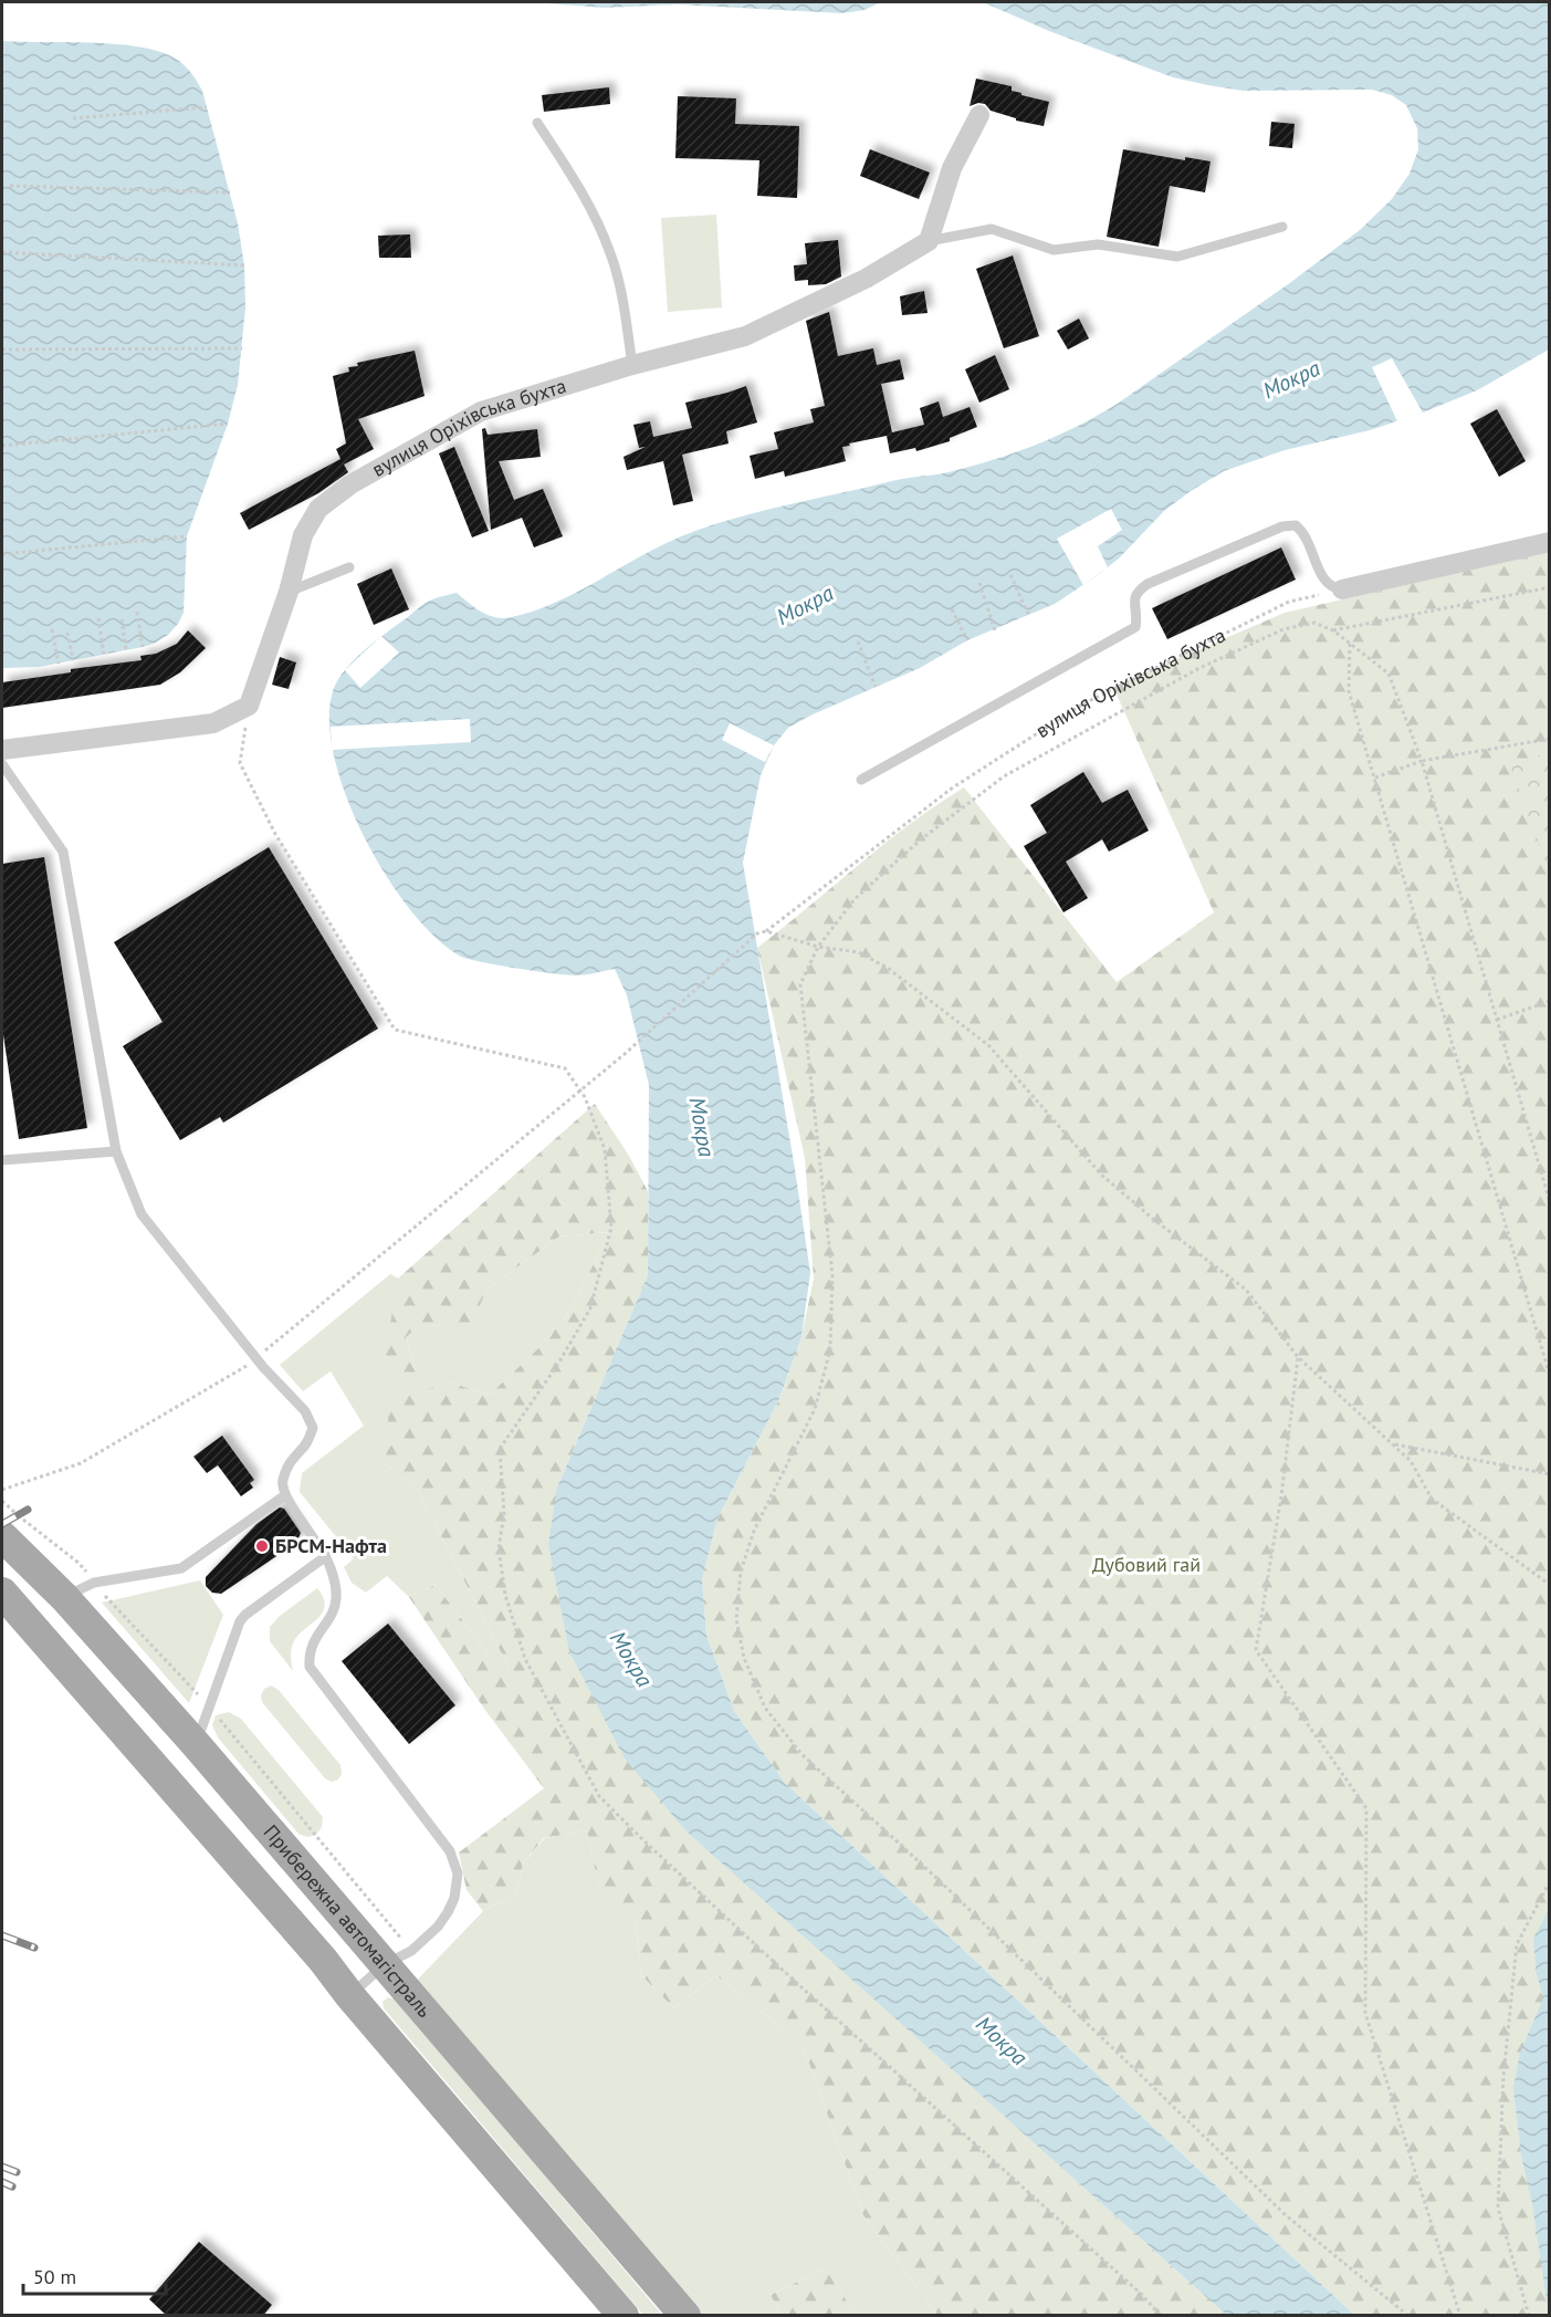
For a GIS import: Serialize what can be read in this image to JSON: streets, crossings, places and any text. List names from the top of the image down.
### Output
{
  "streets": {
    "main road": ["Прибережна автомагістраль"],
    "street": ["вулиця Оріхівська бухта"]
  },
  "water": ["Мокра"],
  "parks": ["Дубовий гай"],
  "places": ["БРСМ-Нафта"],
  "scale_bar": "50 m"
}
